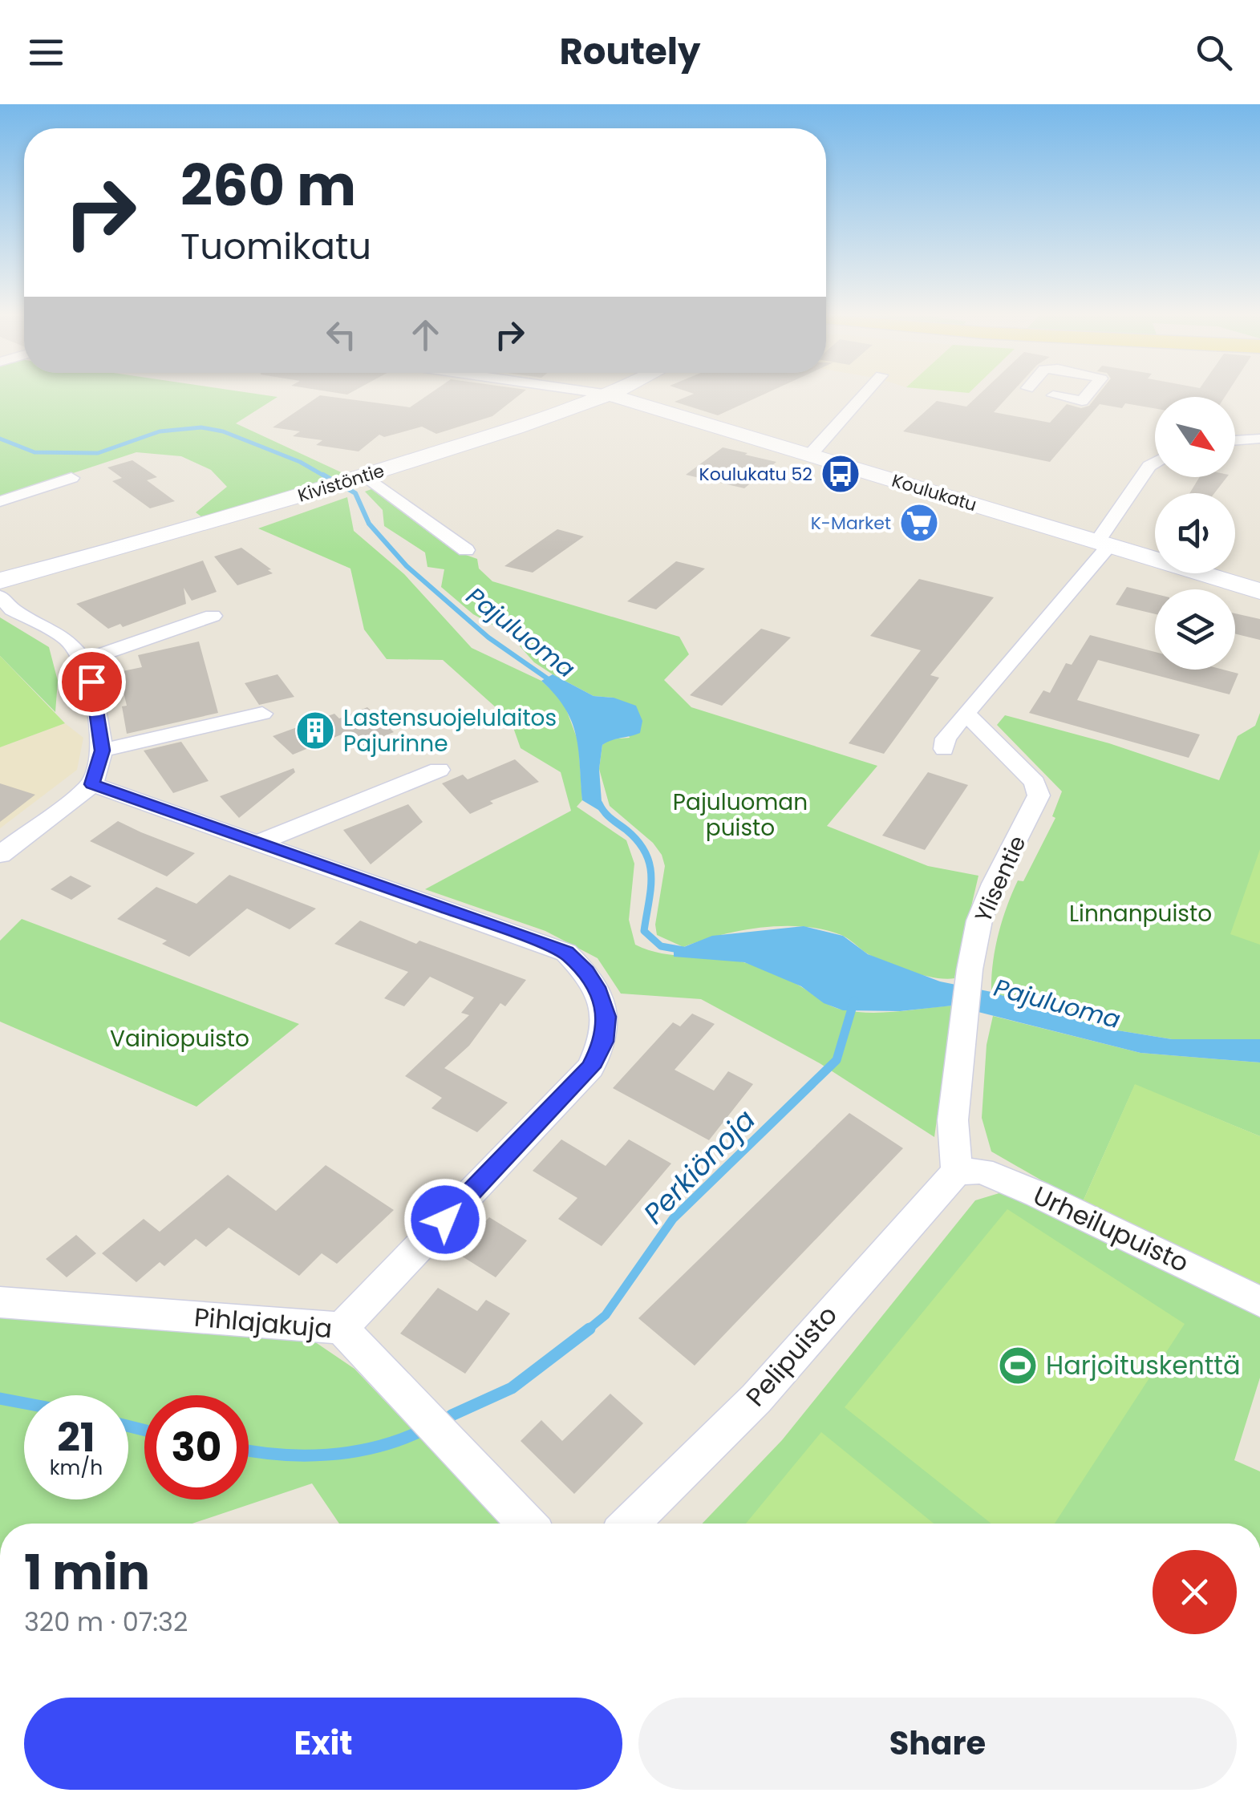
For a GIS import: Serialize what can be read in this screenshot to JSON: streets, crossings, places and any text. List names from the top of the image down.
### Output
{
  "streets": {
    "main road": ["Kivistöntie", "Koulukatu"],
    "street": [
      "Ylisentie",
      "Urheilupuisto",
      "Pihlajakuja",
      "Pelipuisto"
    ]
  },
  "crossings": [
    ["Kivistöntie", "Koulukatu"],
    ["Ylisentie", "Urheilupuisto"],
    ["Ylisentie", "Pelipuisto"],
    ["Urheilupuisto", "Pelipuisto"]
  ],
  "water": ["Pajuluoma", "Perkiönoja"],
  "parks": ["Pajuluoman puisto", "Linnanpuisto", "Vainiopuisto"],
  "places": {
    "bus stop": ["Koulukatu 52"],
    "supermarket": ["K-Market"],
    "building": ["Lastensuojelulaitos Pajurinne"],
    "sports": ["Harjoituskenttä"]
  },
  "north": "bottom right",
  "page": {
    "header": "Routely",
    "turn": ["260 m", "Tuomikatu"],
    "speed": "21 km/h",
    "limit": "30",
    "heading": ["1 min", "320 m · 07:32"],
    "buttons": ["Exit", "Share"]
  }
}
